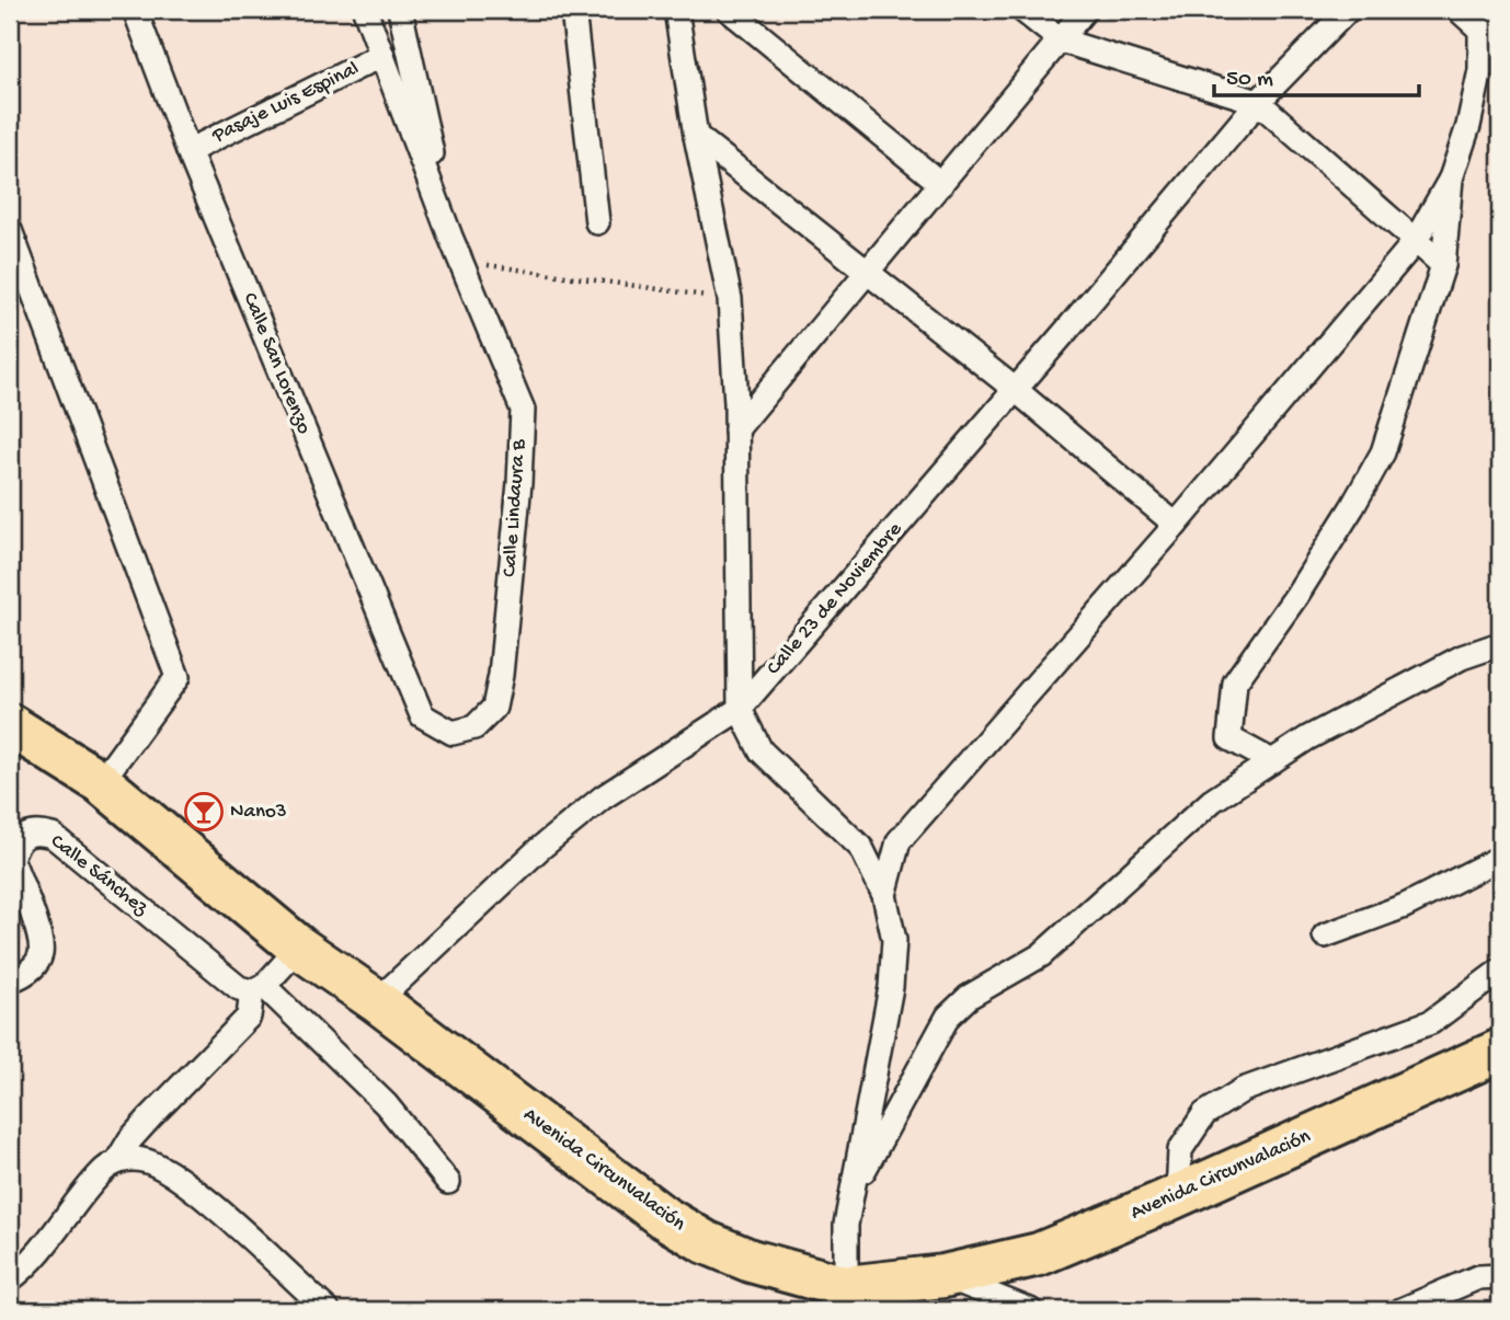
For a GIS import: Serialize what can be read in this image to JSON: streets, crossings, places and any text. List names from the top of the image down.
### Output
{
  "streets": {
    "highway": ["Avenida Circunvalación"],
    "street": [
      "Pasaje Luis Espinal",
      "Calle San Lorenzo",
      "Calle Lindaura B",
      "Calle 23 de Noviembre",
      "Calle Sánchez"
    ]
  },
  "crossings": [
    ["Pasaje Luis Espinal", "Calle San Lorenzo"],
    ["Pasaje Luis Espinal", "Calle Lindaura B"],
    ["Calle San Lorenzo", "Calle Lindaura B"],
    ["Calle 23 de Noviembre", "Avenida Circunvalación"]
  ],
  "places": {
    "bar": ["Nano3"]
  },
  "scale_bar": "50 m"
}
